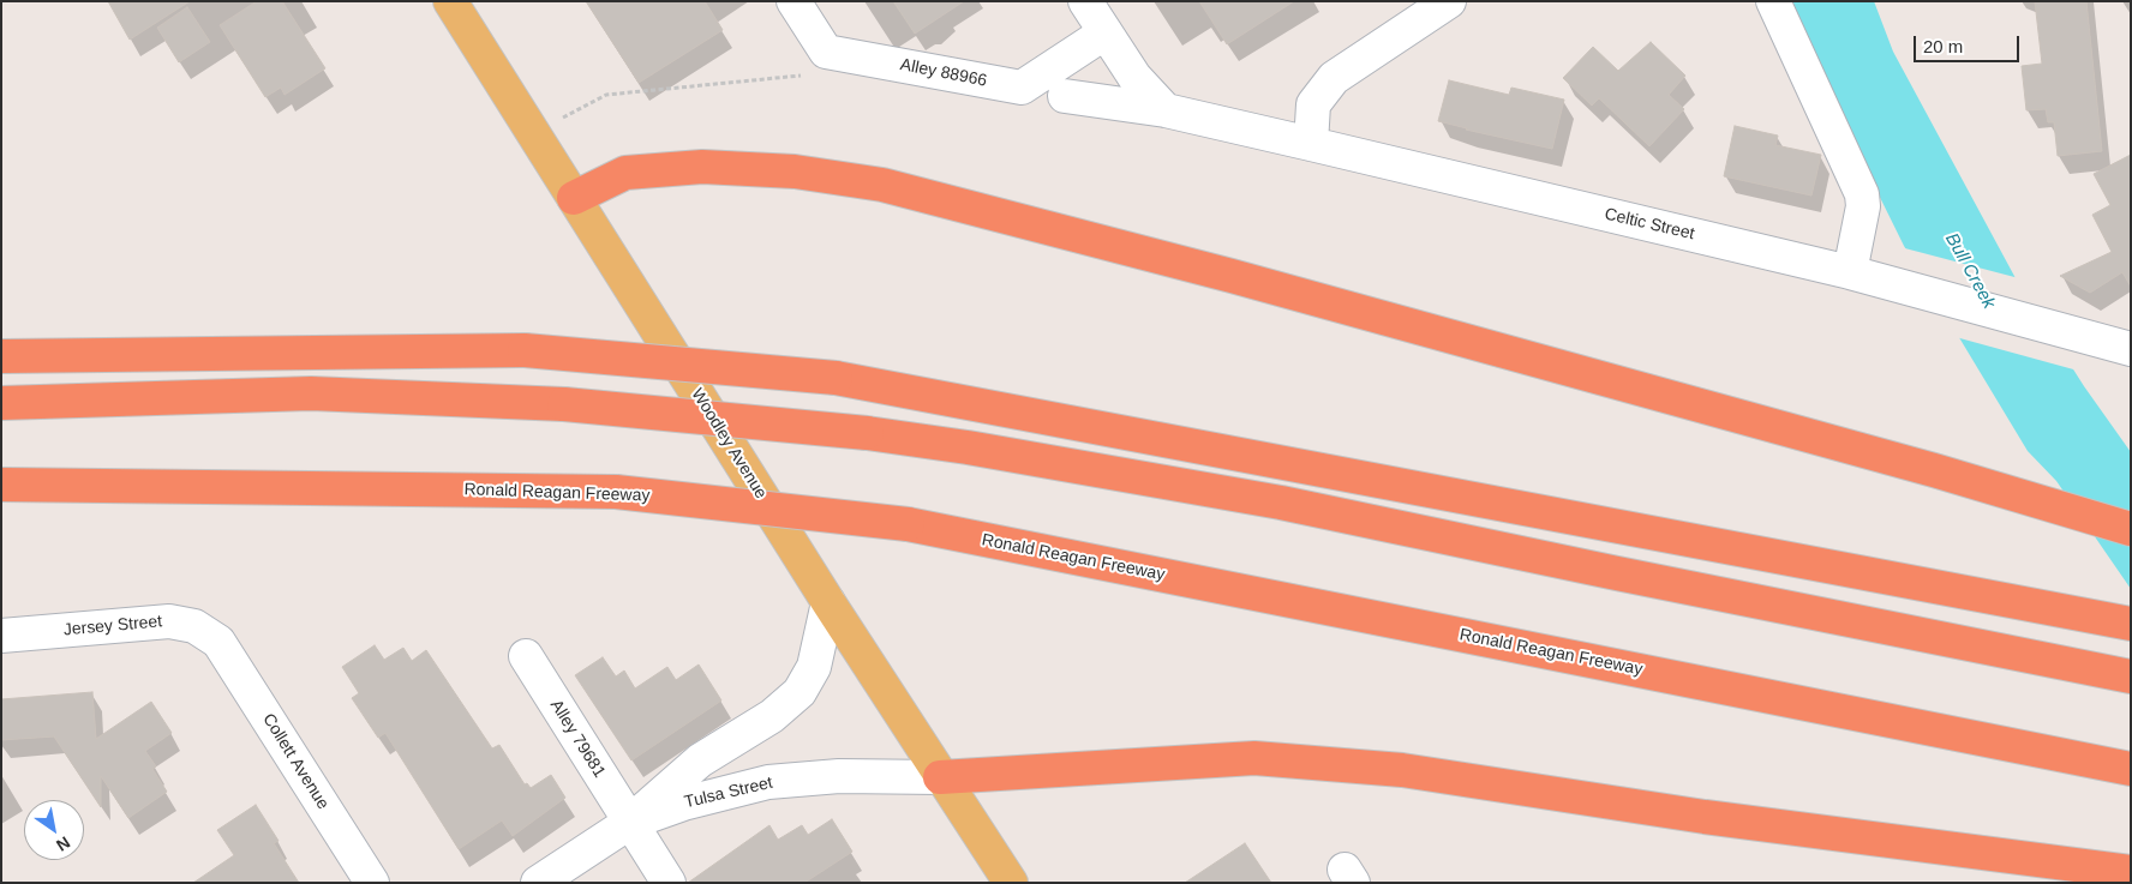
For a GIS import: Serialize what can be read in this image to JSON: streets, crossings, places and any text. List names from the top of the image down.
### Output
{
  "streets": {
    "highway": ["Ronald Reagan Freeway"],
    "main road": ["Woodley Avenue"],
    "street": [
      "Alley 88966",
      "Celtic Street",
      "Jersey Street",
      "Alley 79681",
      "Collett Avenue",
      "Tulsa Street"
    ]
  },
  "crossings": [
    ["Woodley Avenue", "Tulsa Street"],
    ["Jersey Street", "Collett Avenue"],
    ["Alley 79681", "Tulsa Street"]
  ],
  "water": ["Bull Creek"],
  "scale_bar": "20 m",
  "north": "bottom right"
}
